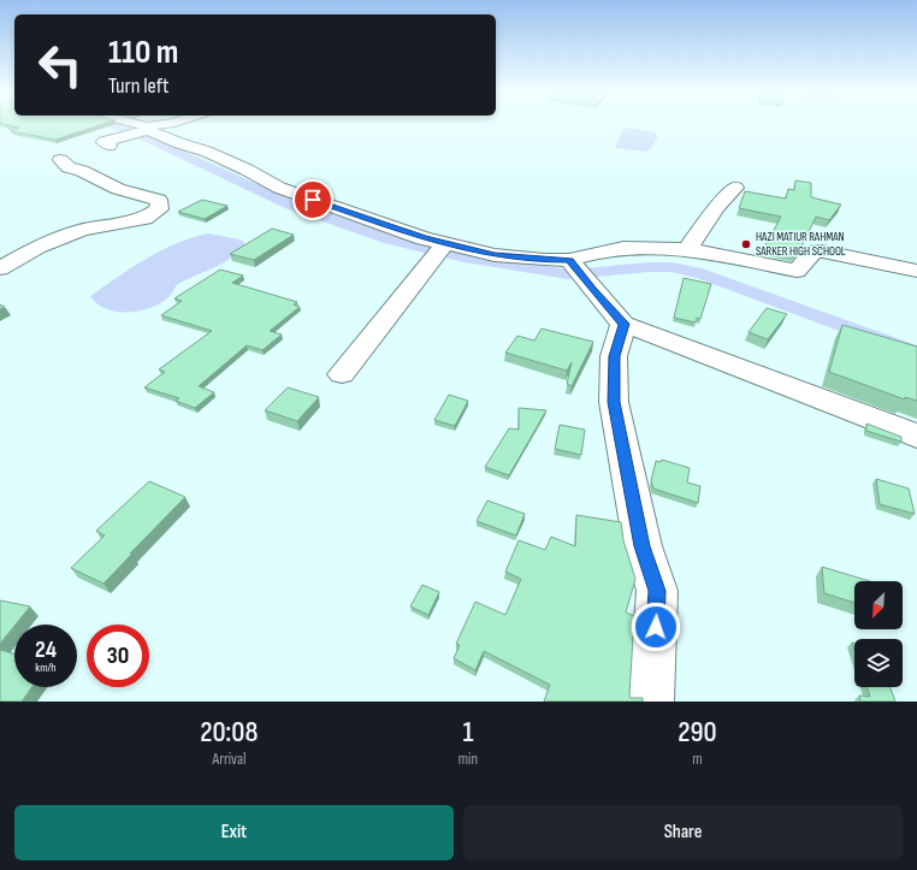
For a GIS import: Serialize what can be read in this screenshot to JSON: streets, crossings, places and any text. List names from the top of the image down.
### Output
{
  "places": ["HAZI MATIUR RAHMAN SARKER HIGH SCHOOL"],
  "north": "bottom left",
  "page": {
    "turn": ["110 m", "Turn left"],
    "speed": "24 km/h",
    "limit": "30",
    "eta": [
      "20:08",
      "Arrival",
      "1",
      "min",
      "290",
      "m"
    ],
    "buttons": ["Exit", "Share"]
  }
}
